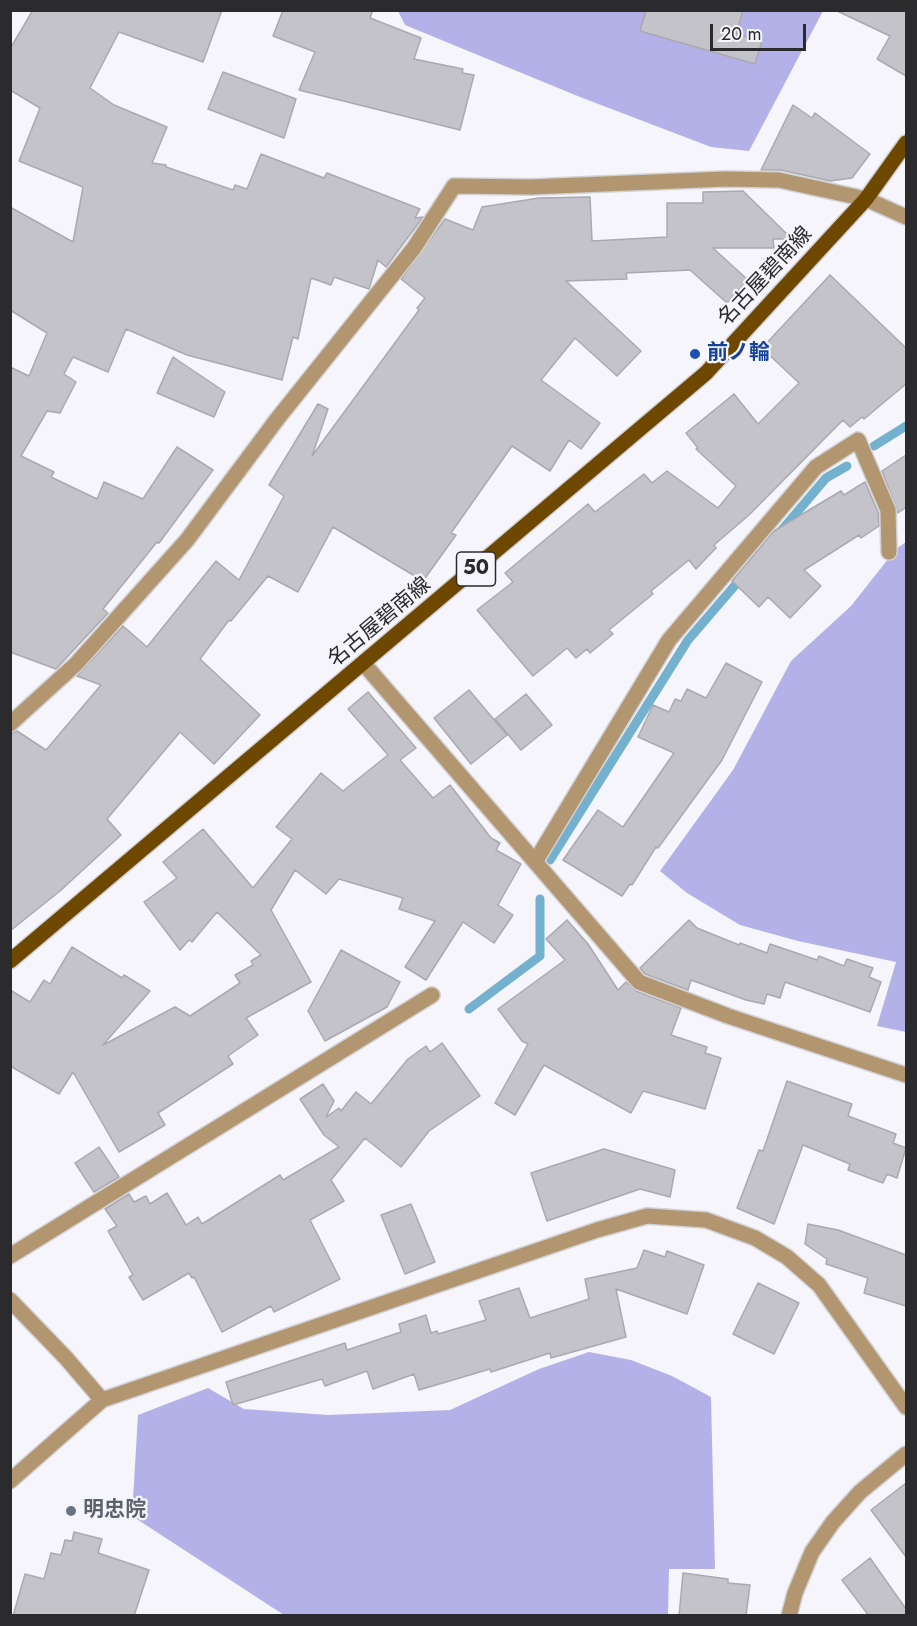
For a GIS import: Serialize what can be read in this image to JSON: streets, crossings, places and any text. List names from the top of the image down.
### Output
{
  "streets": {
    "main road": ["名古屋碧南線", "50"]
  },
  "places": ["前ノ輪", "明忠院"],
  "scale_bar": "20 m"
}
